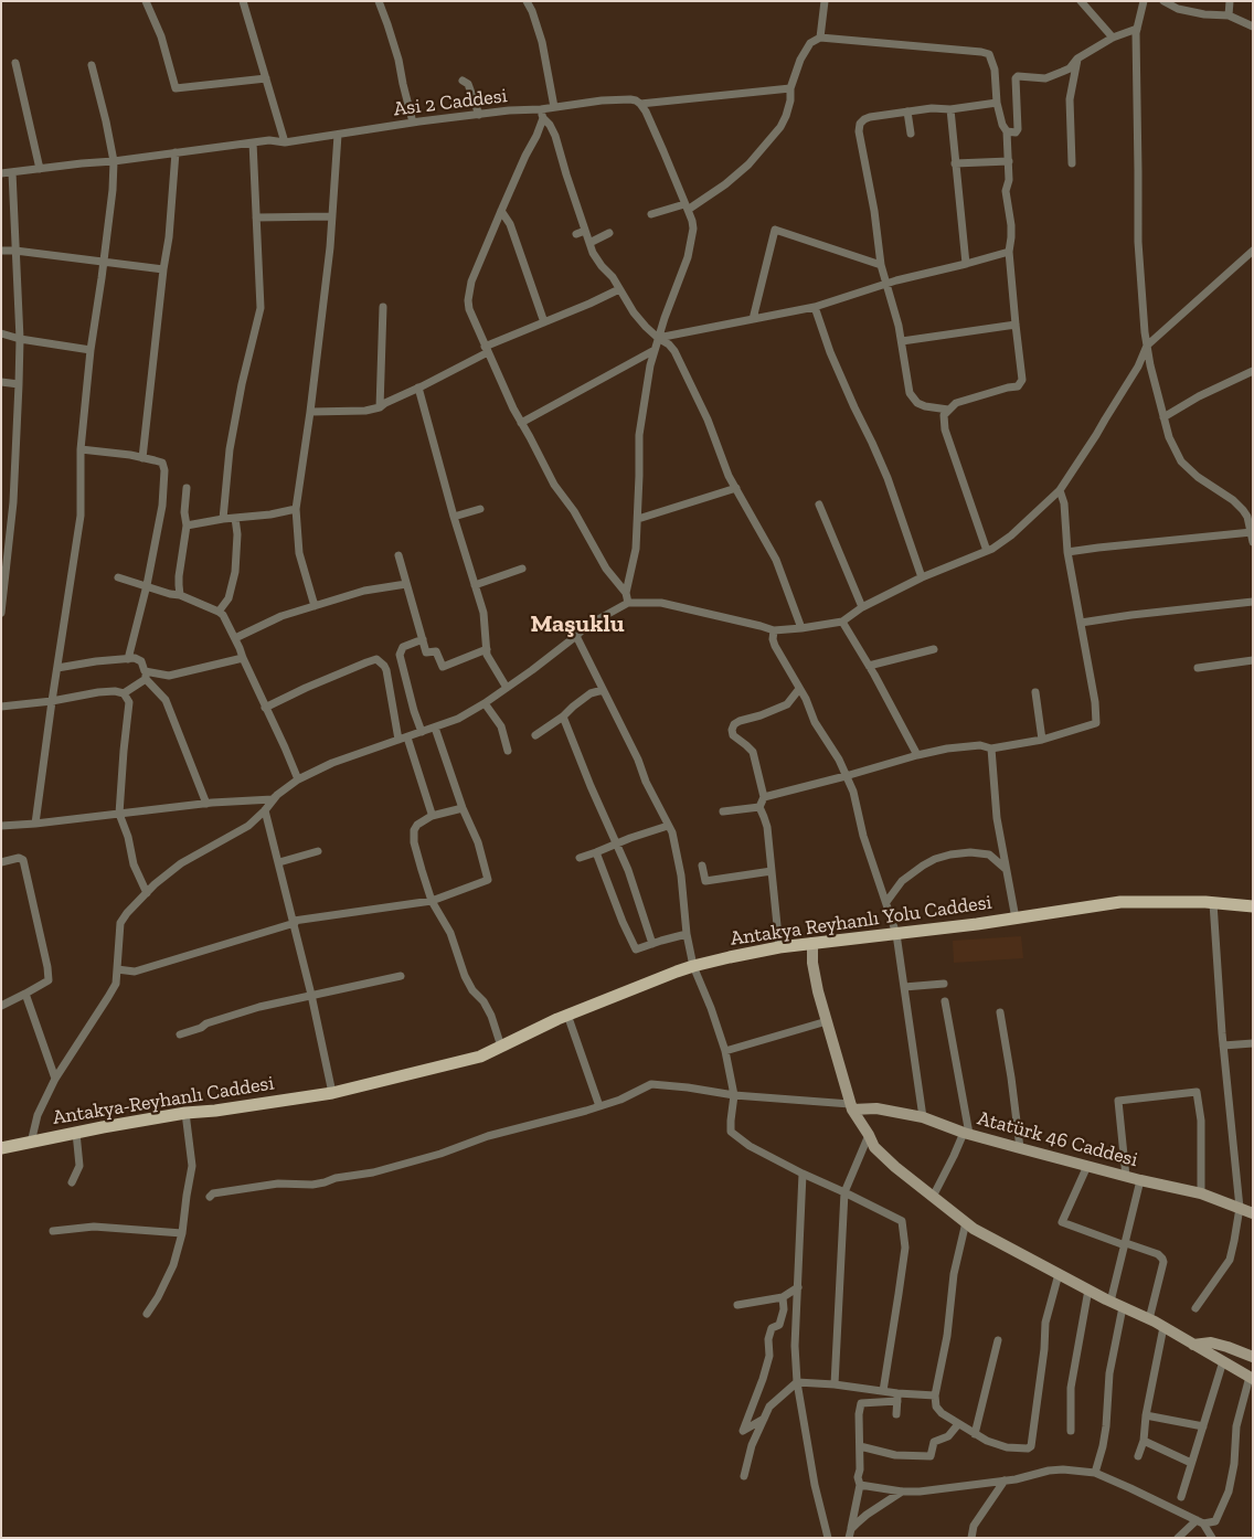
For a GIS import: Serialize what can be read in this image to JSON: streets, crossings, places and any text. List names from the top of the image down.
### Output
{
  "streets": {
    "main road": ["Antakya Reyhanlı Yolu Caddesi", "Antakya-Reyhanlı Caddesi", "Atatürk 46 Caddesi"],
    "street": ["Asi 2 Caddesi"]
  },
  "crossings": [
    ["Antakya Reyhanlı Yolu Caddesi", "Antakya-Reyhanlı Caddesi"]
  ],
  "districts": ["Maşuklu"]
}
